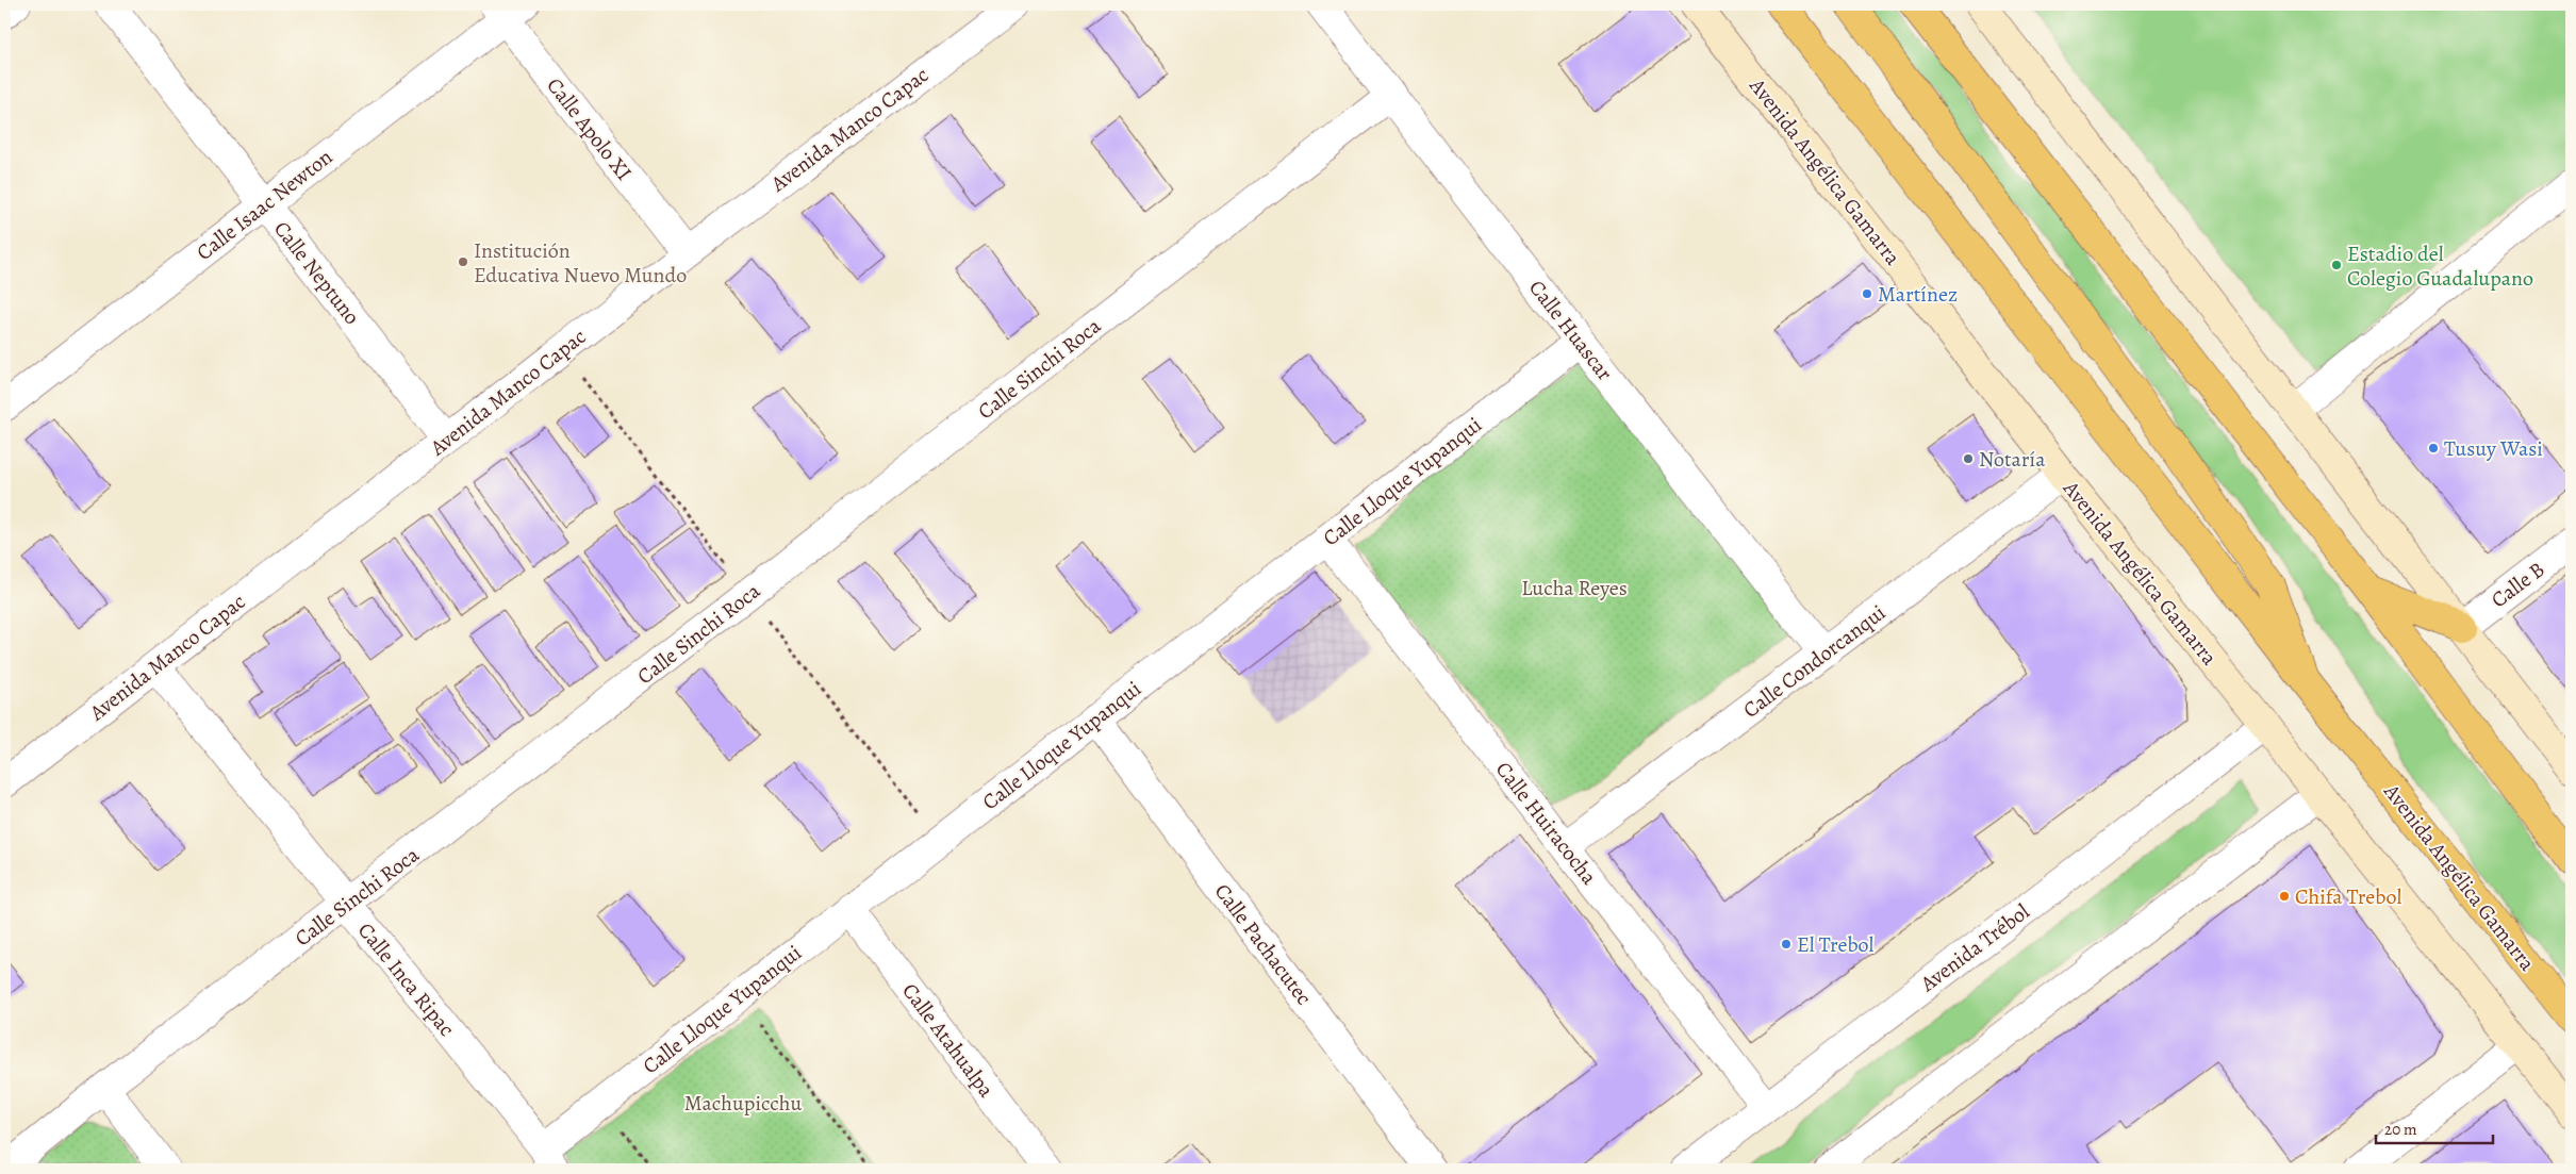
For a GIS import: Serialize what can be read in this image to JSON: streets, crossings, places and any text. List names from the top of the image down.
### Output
{
  "streets": {
    "main road": ["Avenida Angélica Gamarra"],
    "street": [
      "Calle Apolo XI",
      "Avenida Manco Capac",
      "Calle Isaac Newton",
      "Calle Neptuno",
      "Calle Huascar",
      "Calle Sinchi Roca",
      "Calle Lloque Yupanqui",
      "Calle B",
      "Calle Condorcanqui",
      "Calle Huiracocha",
      "Calle Pachacutec",
      "Avenida Trébol",
      "Calle Inca Ripac",
      "Calle Atahualpa"
    ]
  },
  "crossings": [
    ["Calle Apolo XI", "Avenida Manco Capac"],
    ["Calle Apolo XI", "Calle Isaac Newton"],
    ["Avenida Manco Capac", "Calle Neptuno"],
    ["Avenida Manco Capac", "Calle Inca Ripac"],
    ["Avenida Angélica Gamarra", "Calle Condorcanqui"],
    ["Avenida Angélica Gamarra", "Avenida Trébol"],
    ["Calle Isaac Newton", "Calle Neptuno"],
    ["Calle Huascar", "Calle Sinchi Roca"],
    ["Calle Huascar", "Calle Lloque Yupanqui"],
    ["Calle Huascar", "Calle Condorcanqui"],
    ["Calle Sinchi Roca", "Calle Inca Ripac"],
    ["Calle Lloque Yupanqui", "Calle Huiracocha"],
    ["Calle Lloque Yupanqui", "Calle Pachacutec"],
    ["Calle Lloque Yupanqui", "Calle Inca Ripac"],
    ["Calle Lloque Yupanqui", "Calle Atahualpa"],
    ["Calle Condorcanqui", "Calle Huiracocha"],
    ["Calle Huiracocha", "Avenida Trébol"]
  ],
  "parks": ["Lucha Reyes", "Machupicchu"],
  "places": [
    "Institución Educativa Nuevo Mundo",
    "Estadio del Colegio Guadalupano",
    "Martínez",
    "Tusuy Wasi",
    "Notaría",
    "Chifa Trebol",
    "El Trebol"
  ],
  "scale_bar": "20 m"
}
